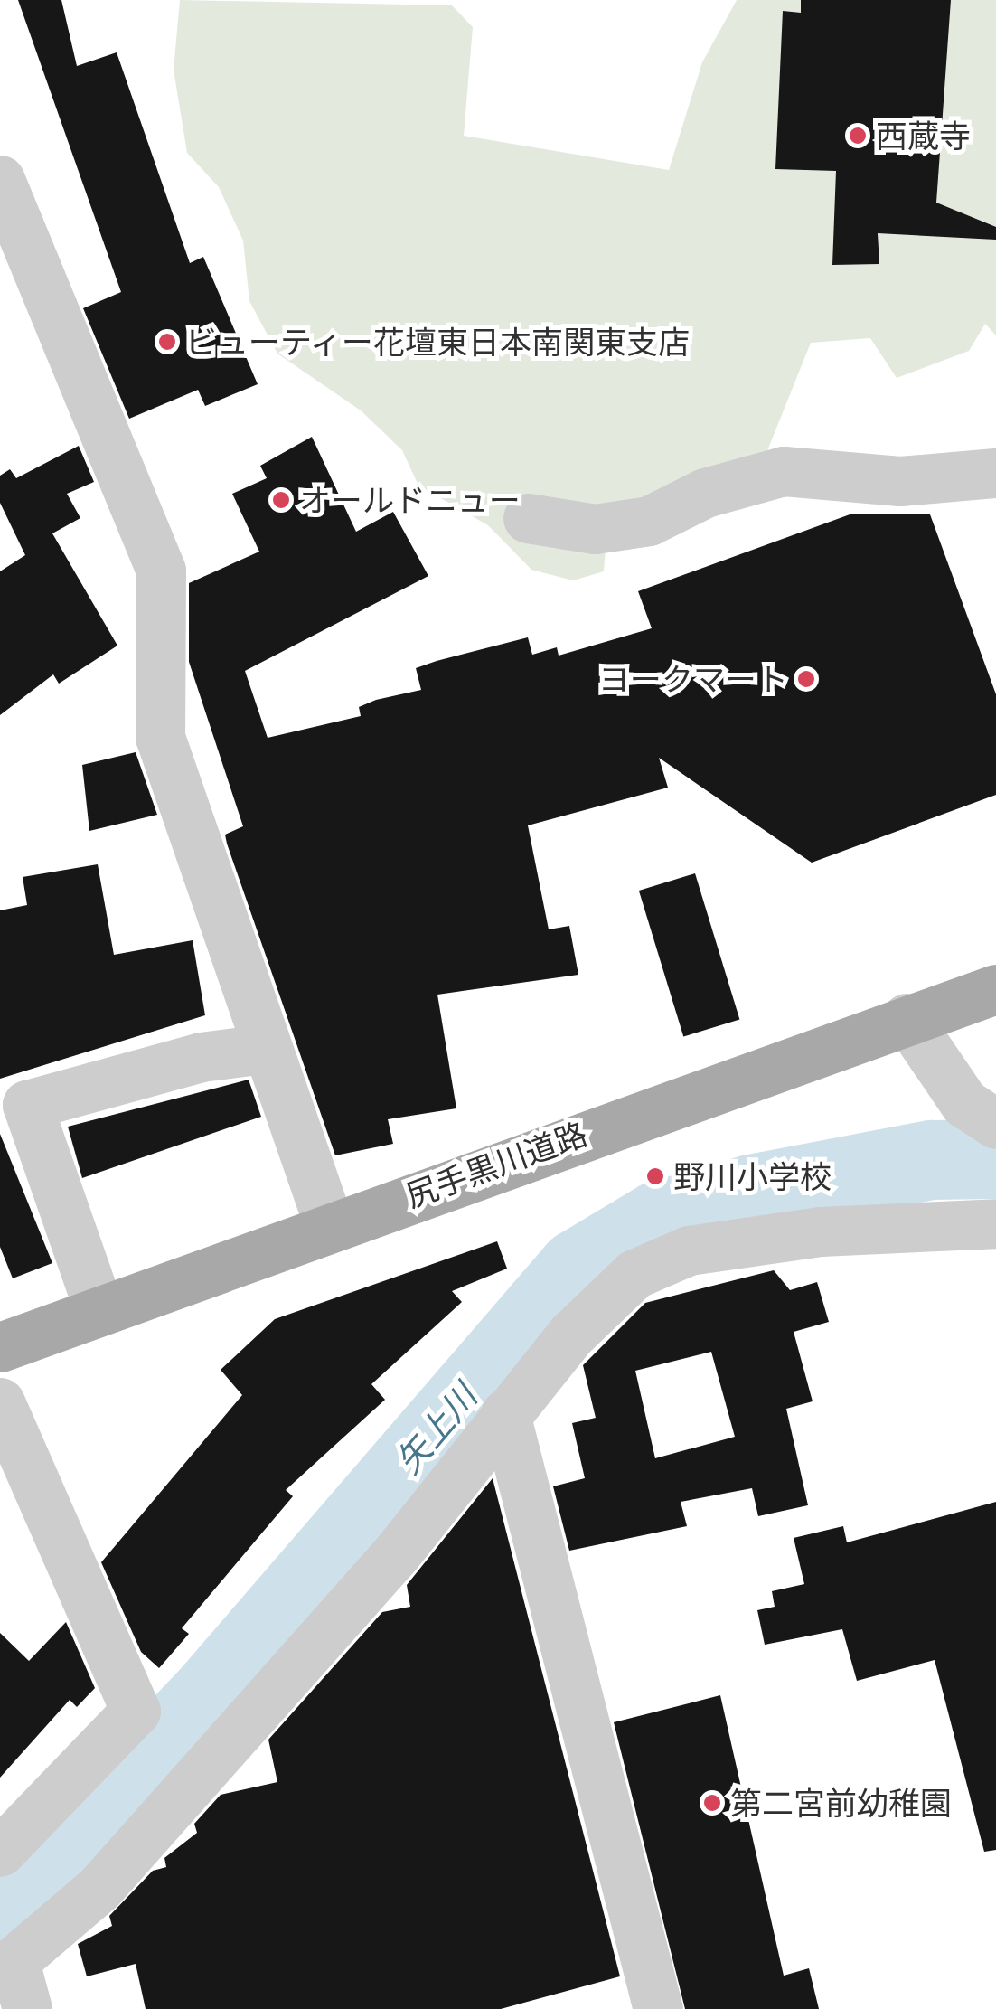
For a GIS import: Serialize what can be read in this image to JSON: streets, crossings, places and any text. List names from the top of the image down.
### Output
{
  "streets": {
    "main road": ["尻手黒川道路"]
  },
  "water": ["矢上川"],
  "places": [
    "西蔵寺",
    "ビューティー花壇東日本南関東支店",
    "オールドニュー",
    "ヨークマート",
    "野川小学校",
    "第二宮前幼稚園"
  ]
}
